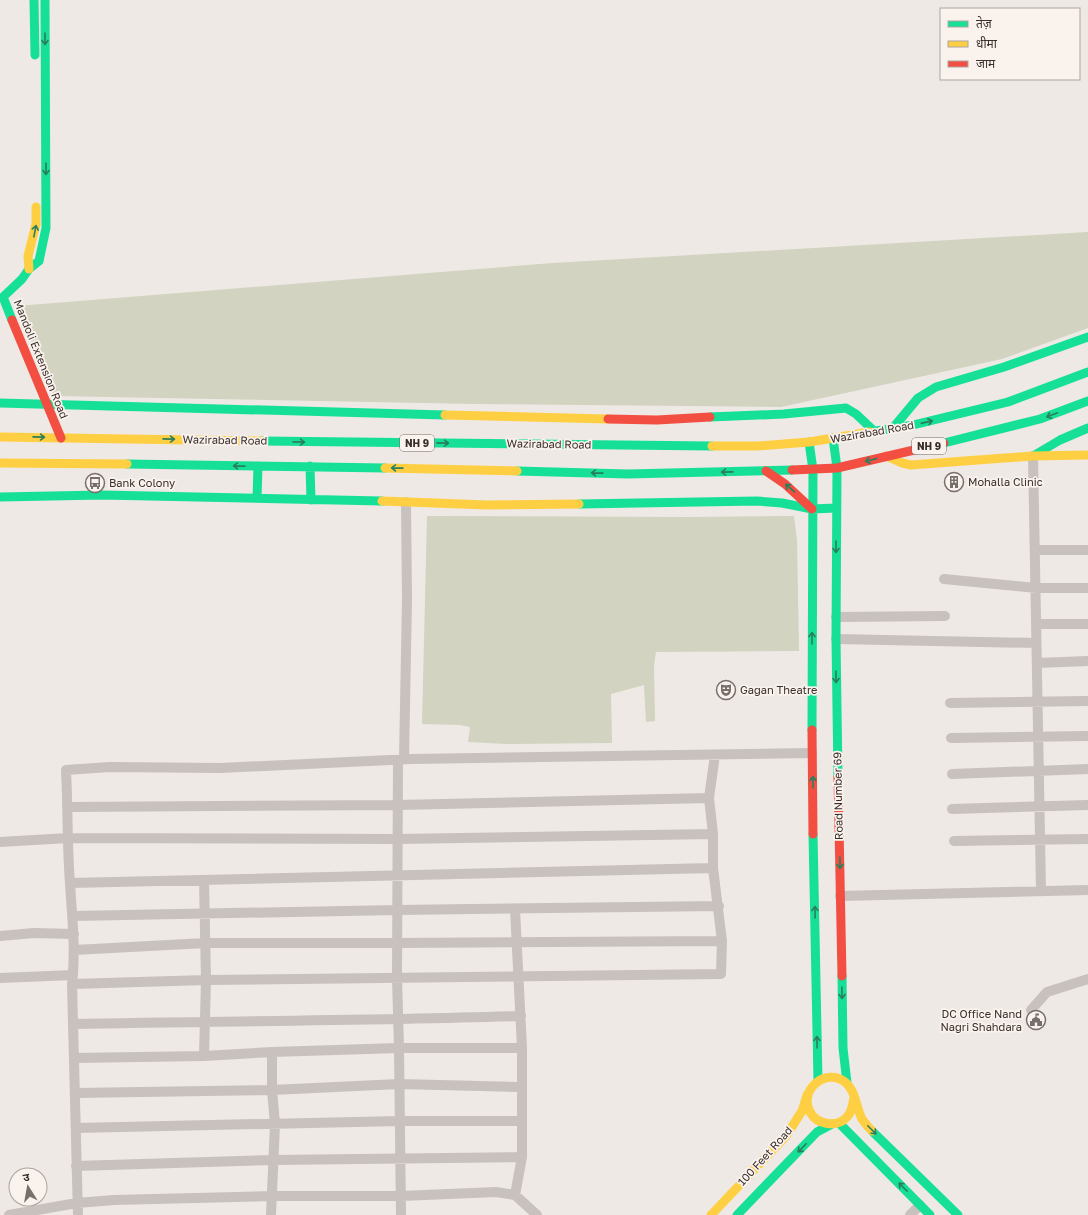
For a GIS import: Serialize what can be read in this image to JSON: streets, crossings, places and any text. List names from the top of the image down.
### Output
{
  "streets": {
    "main road": [
      "Mandoli Extension Road",
      "Wazirabad Road",
      "NH 9",
      "Road Number 69",
      "100 Feet Road"
    ]
  },
  "crossings": [
    ["Mandoli Extension Road", "Wazirabad Road"],
    ["Wazirabad Road", "Road Number 69"],
    ["NH 9", "Road Number 69"],
    ["Road Number 69", "100 Feet Road"]
  ],
  "places": {
    "building": ["Mohalla Clinic"],
    "bus stop": ["Bank Colony"],
    "theatre": ["Gagan Theatre"],
    "public building": ["DC Office Nand Nagri Shahdara"]
  },
  "legend": ["तेज़", "धीमा", "जाम"],
  "north": "top"
}
